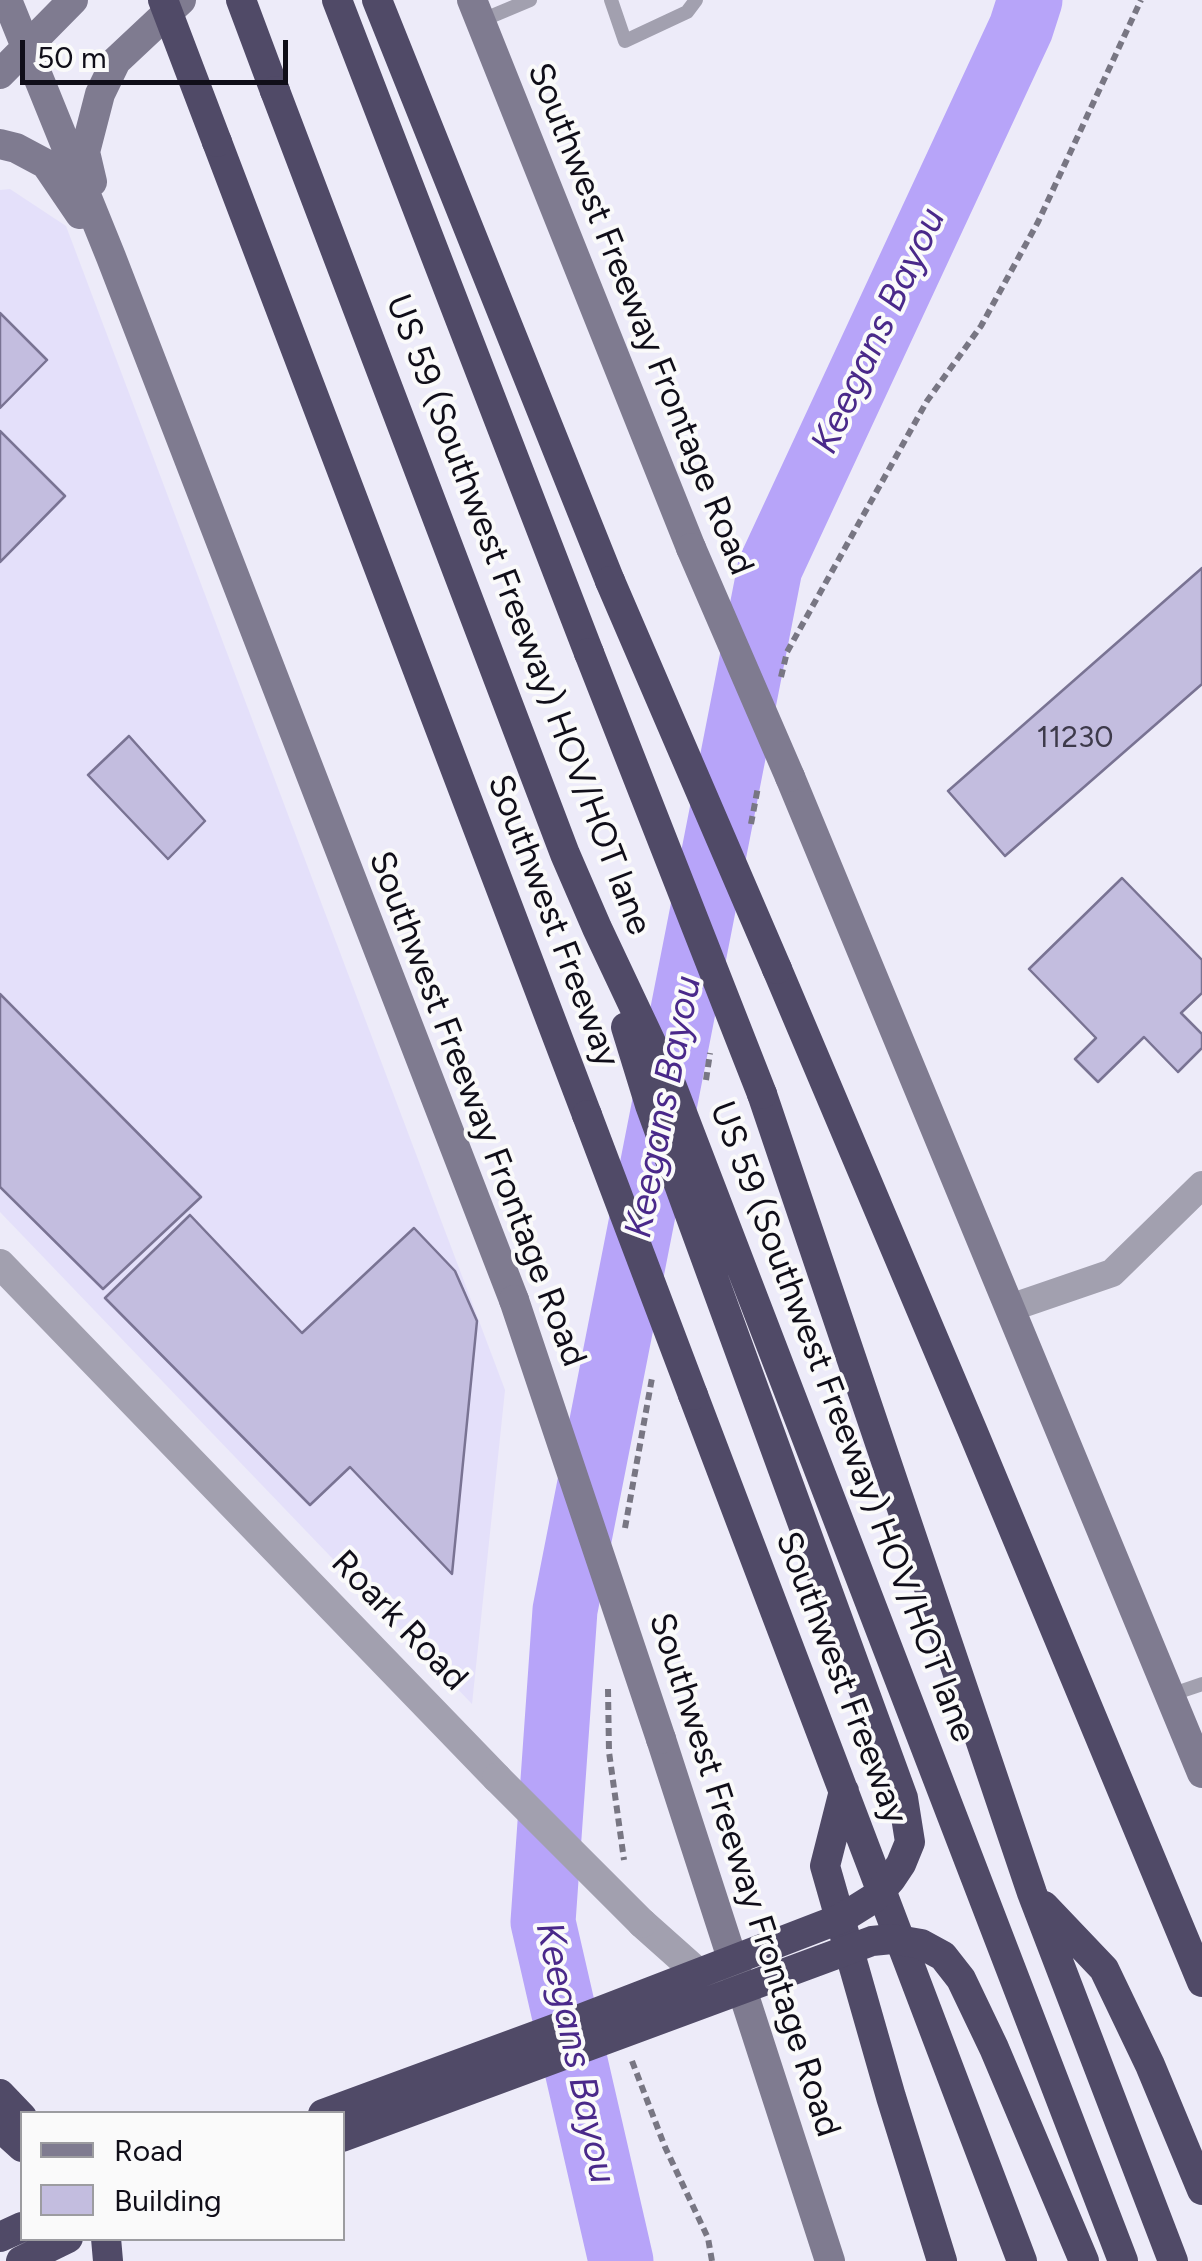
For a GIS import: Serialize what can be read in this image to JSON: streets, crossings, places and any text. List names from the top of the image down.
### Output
{
  "streets": {
    "highway": ["US 59 (Southwest Freeway) HOV/HOT lane", "Southwest Freeway"],
    "main road": ["Southwest Freeway Frontage Road"],
    "street": ["Roark Road"]
  },
  "crossings": [
    ["Southwest Freeway Frontage Road", "Roark Road"]
  ],
  "water": ["Keegans Bayou"],
  "house_numbers": ["11230"],
  "legend": ["Road", "Building"],
  "scale_bar": "50 m"
}
